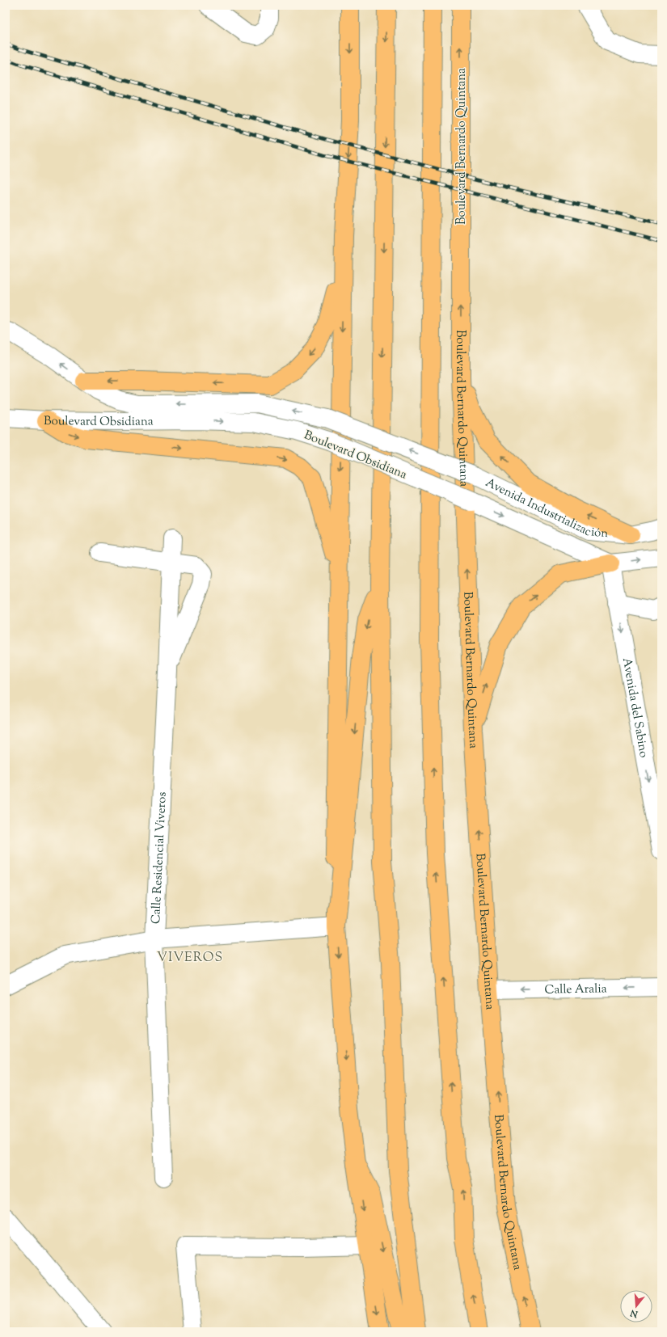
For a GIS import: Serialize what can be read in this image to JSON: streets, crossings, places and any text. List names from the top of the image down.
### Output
{
  "streets": {
    "main road": ["Boulevard Bernardo Quintana"],
    "street": [
      "Boulevard Obsidiana",
      "Avenida Industrialización",
      "Avenida del Sabino",
      "Calle Residencial Viveros",
      "Calle Aralia"
    ]
  },
  "crossings": [
    ["Boulevard Bernardo Quintana", "Calle Aralia"],
    ["Boulevard Obsidiana", "Avenida Industrialización"],
    ["Boulevard Obsidiana", "Avenida del Sabino"]
  ],
  "one_way": ["Avenida Industrialización", "Avenida del Sabino", "Calle Aralia"],
  "districts": ["VIVEROS"],
  "north": "bottom"
}
